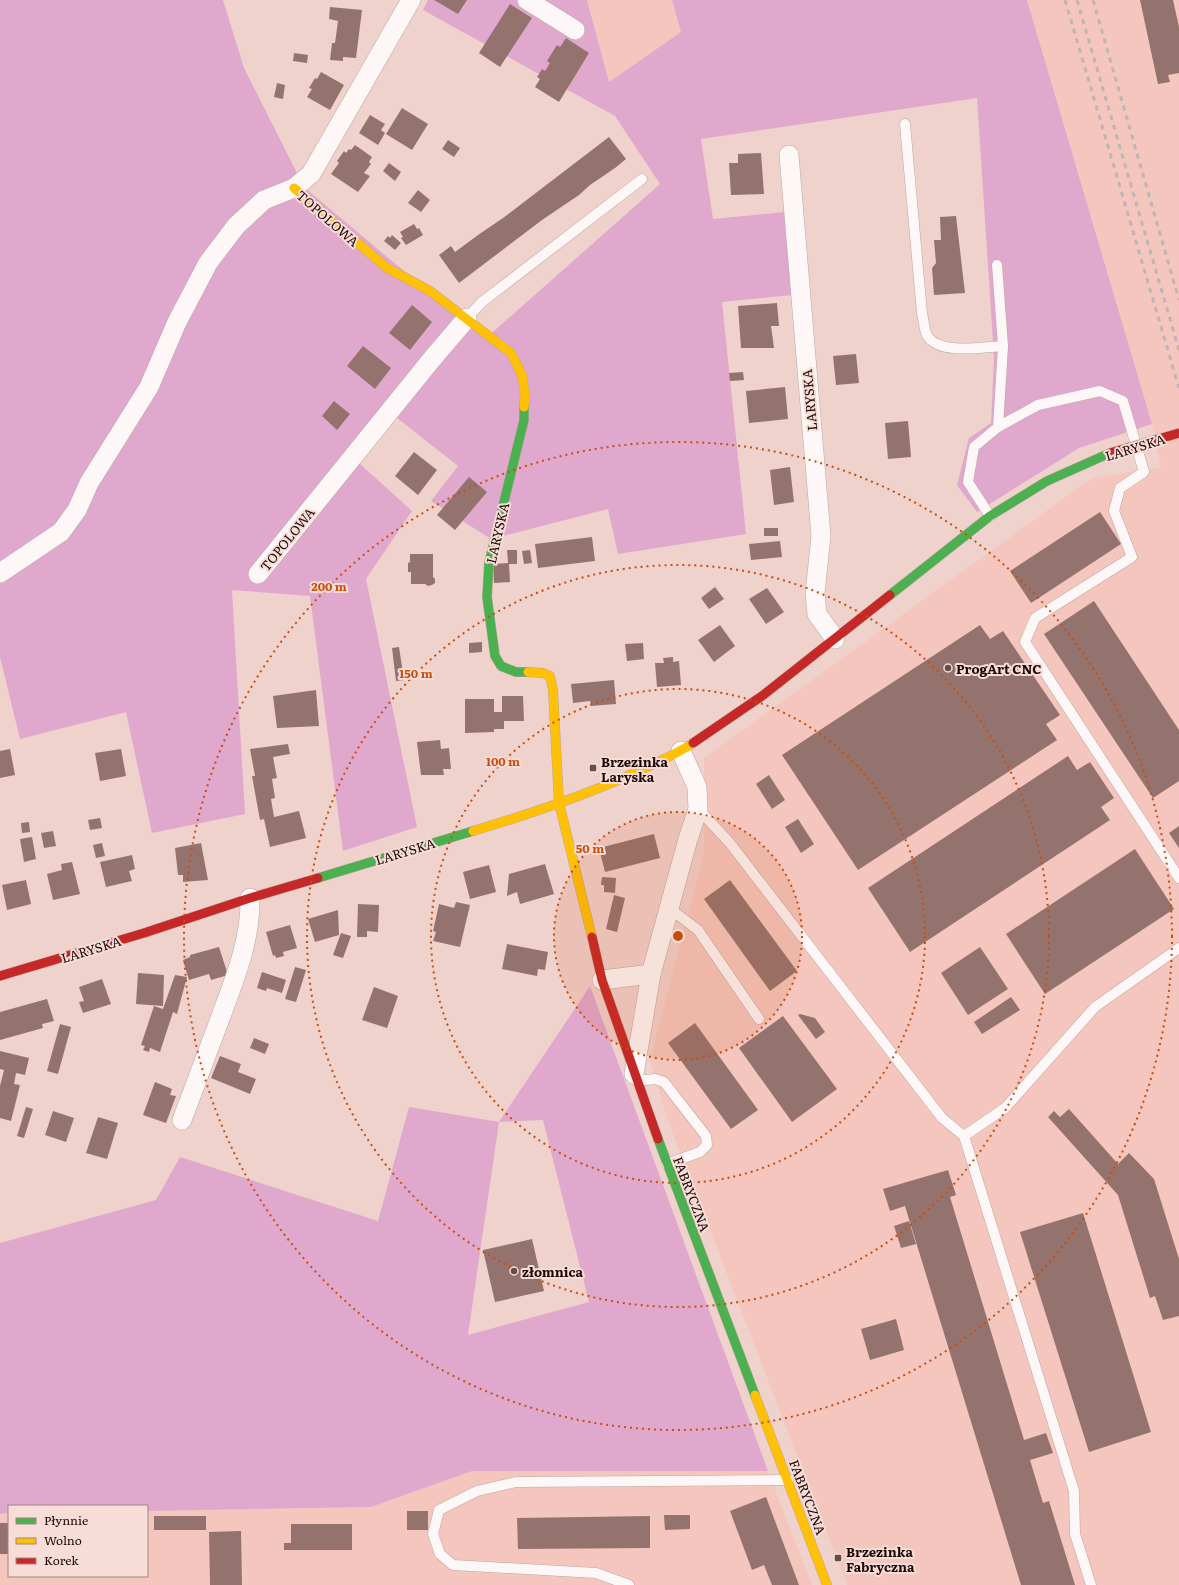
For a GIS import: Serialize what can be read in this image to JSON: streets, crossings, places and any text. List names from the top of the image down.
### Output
{
  "streets": {
    "street": ["TOPOLOWA", "LARYSKA", "FABRYCZNA"]
  },
  "crossings": [
    ["TOPOLOWA", "LARYSKA"],
    ["LARYSKA", "FABRYCZNA"]
  ],
  "places": {
    "other": ["ProgArt CNC", "złomnica"],
    "transit": ["Brzezinka Laryska", "Brzezinka Fabryczna"]
  },
  "legend": ["Płynnie", "Wolno", "Korek"],
  "rings": [
    "200 m",
    "150 m",
    "100 m",
    "50 m"
  ]
}
